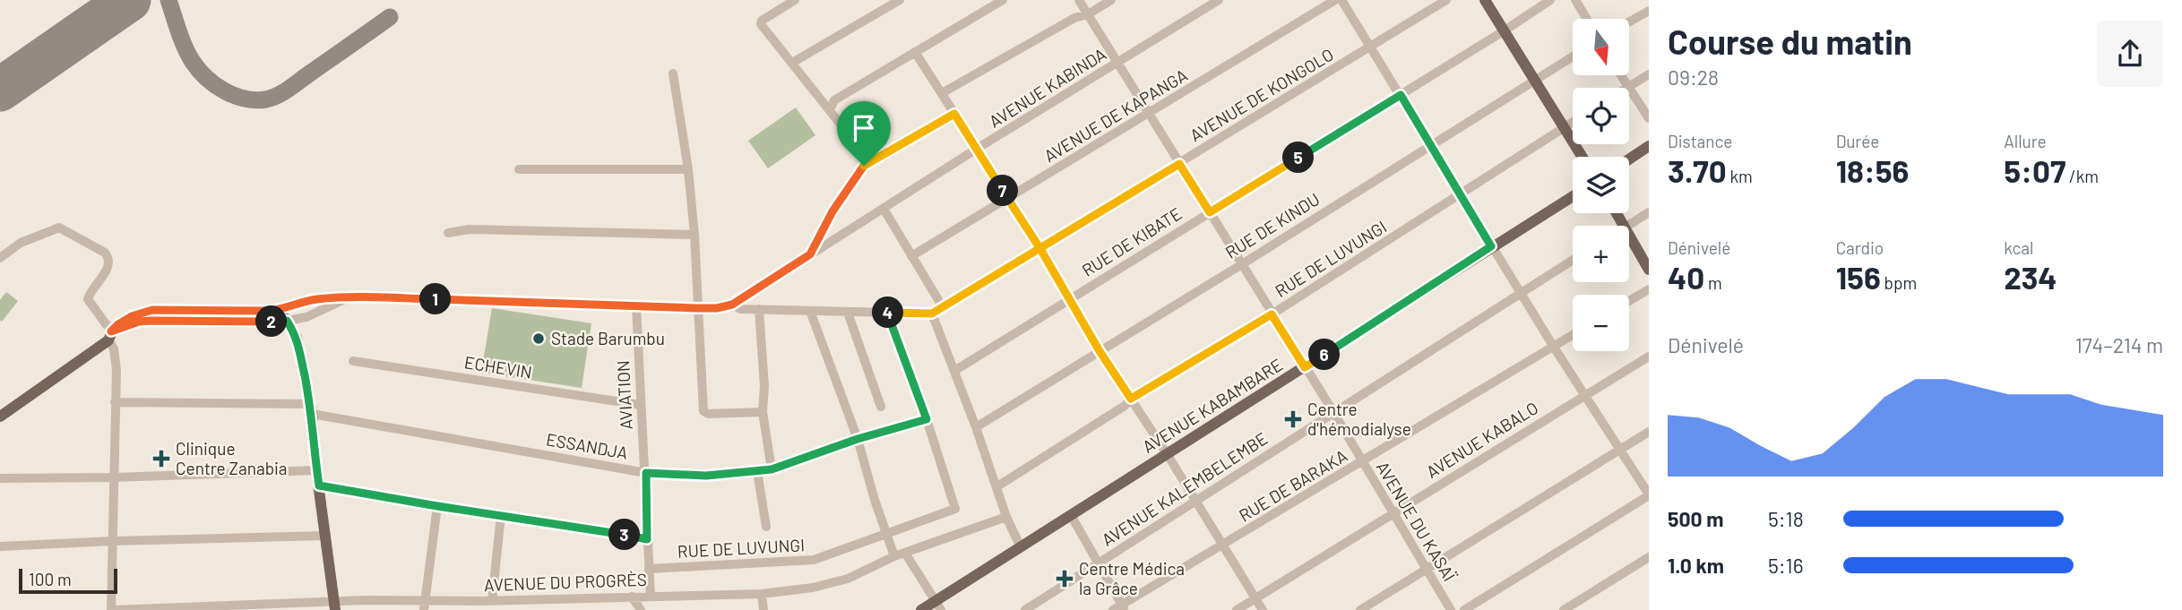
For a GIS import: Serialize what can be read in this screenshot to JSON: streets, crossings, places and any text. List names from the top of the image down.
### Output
{
  "streets": {
    "main road": ["AVENUE KABAMBARE"],
    "street": [
      "AVENUE KABINDA",
      "AVENUE DE KONGOLO",
      "AVENUE DE KAPANGA",
      "RUE DE KINDU",
      "RUE DE KIBATE",
      "RUE DE LUVUNGI",
      "ECHEVIN",
      "AVIATION",
      "AVENUE KABALO",
      "ESSANDJA",
      "RUE DE BARAKA",
      "AVENUE KALEMBELEMBE",
      "AVENUE DU KASAÏ",
      "AVENUE DU PROGRÈS"
    ]
  },
  "crossings": [
    ["AVENUE KABINDA", "AVIATION"],
    ["AVENUE KABINDA", "AVENUE DU KASAÏ"],
    ["AVENUE DE KONGOLO", "AVENUE DU KASAÏ"],
    ["AVENUE DE KAPANGA", "AVENUE DU KASAÏ"],
    ["RUE DE KINDU", "AVENUE DU KASAÏ"],
    ["RUE DE KIBATE", "AVENUE DU KASAÏ"],
    ["RUE DE LUVUNGI", "AVIATION"],
    ["RUE DE LUVUNGI", "ESSANDJA"],
    ["RUE DE LUVUNGI", "AVENUE DU KASAÏ"],
    ["ECHEVIN", "AVIATION"],
    ["AVIATION", "ESSANDJA"],
    ["AVIATION", "AVENUE DU PROGRÈS"],
    ["AVENUE KABAMBARE", "AVENUE DU KASAÏ"],
    ["AVENUE KABALO", "AVENUE DU KASAÏ"],
    ["RUE DE BARAKA", "AVENUE DU KASAÏ"],
    ["AVENUE KALEMBELEMBE", "AVENUE DU KASAÏ"]
  ],
  "places": {
    "other": ["Stade Barumbu"],
    "health": ["Centre d'hémodialyse", "Clinique Centre Zanabia", "Centre Médica la Grâce"]
  },
  "scale_bar": "100 m",
  "north": "bottom",
  "page": {
    "heading": ["Course du matin", "09:28"],
    "map_buttons": ["+", "−"],
    "stats": [
      ["Distance", "3.70 km"],
      ["Durée", "18:56"],
      ["Allure", "5:07 /km"],
      ["Dénivelé", "40 m"],
      ["Cardio", "156 bpm"],
      ["kcal", "234"]
    ],
    "pins": [
      "5",
      "7",
      "1",
      "4",
      "2",
      "6",
      "3"
    ],
    "chart": ["Dénivelé", "174–214 m"],
    "list": [
      {
        "name": "500 m",
        "note": "5:18"
      },
      {
        "name": "1.0 km",
        "note": "5:16"
      }
    ],
    "scale": "100 m"
  }
}
